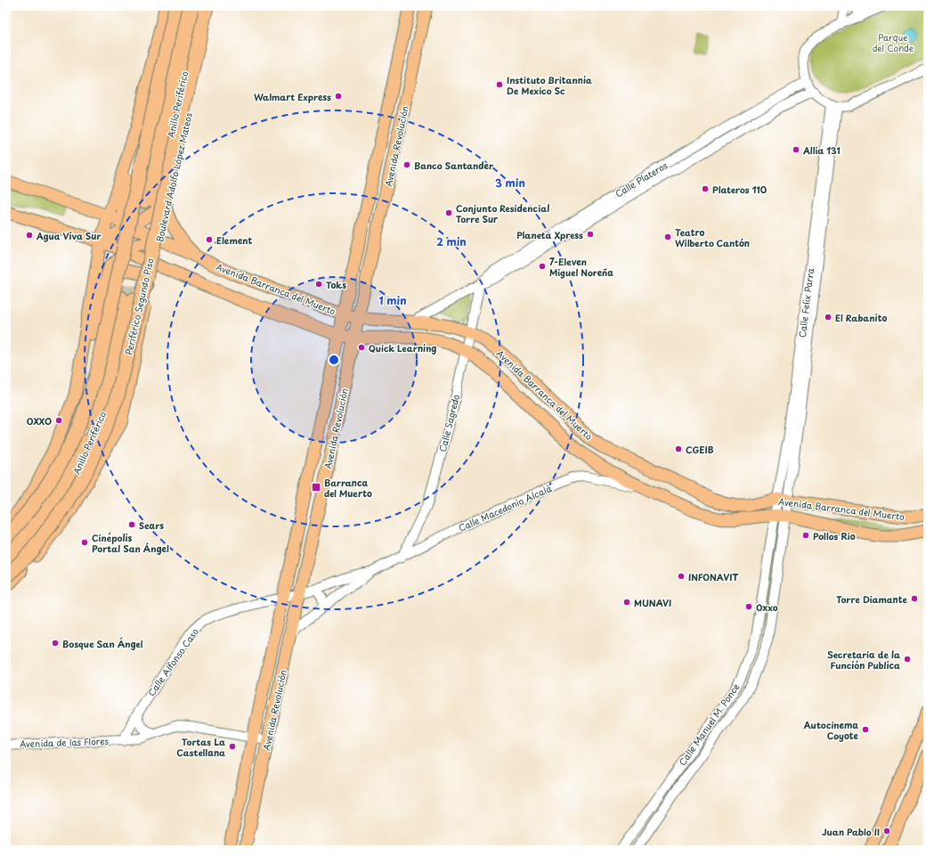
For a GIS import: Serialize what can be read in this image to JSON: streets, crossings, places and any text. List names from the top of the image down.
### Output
{
  "streets": {
    "highway": ["Anillo Periférico", "Periférico Segundo Piso"],
    "main road": ["Avenida Revolución", "Boulevard Adolfo López Mateos", "Avenida Barranca del Muerto"],
    "street": [
      "Calle Plateros",
      "Calle Felix Parra",
      "Calle Sagredo",
      "Calle Macedonio Alcalá",
      "Calle Alfonso Caso",
      "Calle Manuel M. Ponce",
      "Avenida de las Flores"
    ]
  },
  "crossings": [
    ["Anillo Periférico", "Boulevard Adolfo López Mateos"],
    ["Avenida Revolución", "Avenida Barranca del Muerto"],
    ["Avenida Revolución", "Calle Macedonio Alcalá"],
    ["Avenida Revolución", "Calle Alfonso Caso"],
    ["Avenida Revolución", "Avenida de las Flores"],
    ["Boulevard Adolfo López Mateos", "Avenida Barranca del Muerto"],
    ["Calle Plateros", "Avenida Barranca del Muerto"],
    ["Calle Plateros", "Calle Sagredo"],
    ["Avenida Barranca del Muerto", "Calle Felix Parra"],
    ["Avenida Barranca del Muerto", "Calle Sagredo"],
    ["Avenida Barranca del Muerto", "Calle Macedonio Alcalá"],
    ["Avenida Barranca del Muerto", "Calle Manuel M. Ponce"],
    ["Calle Felix Parra", "Calle Manuel M. Ponce"],
    ["Calle Sagredo", "Calle Macedonio Alcalá"],
    ["Calle Macedonio Alcalá", "Calle Alfonso Caso"],
    ["Calle Alfonso Caso", "Avenida de las Flores"]
  ],
  "parks": ["Parque del Conde"],
  "places": {
    "other": [
      "Instituto Britannia De Mexico Sc",
      "Walmart Express",
      "Allia 131",
      "Banco Santander",
      "Plateros 110",
      "Conjunto Residencial Torre Sur",
      "Planeta Xpress",
      "Agua Viva Sur",
      "Teatro Wilberto Cantón",
      "Element",
      "7-Eleven Miguel Noreña",
      "Toks",
      "El Rabanito",
      "Quick Learning",
      "OXXO",
      "CGEIB",
      "Sears",
      "Pollos Rio",
      "Cinépolis Portal San Ángel",
      "INFONAVIT",
      "Torre Diamante",
      "MUNAVI",
      "Oxxo",
      "Bosque San Ángel",
      "Secretaria de la Función Publica",
      "Autocinema Coyote",
      "Tortas La Castellana",
      "Juan Pablo II"
    ],
    "transit": ["Barranca del Muerto"]
  },
  "rings": ["3 min", "2 min", "1 min"]
}
